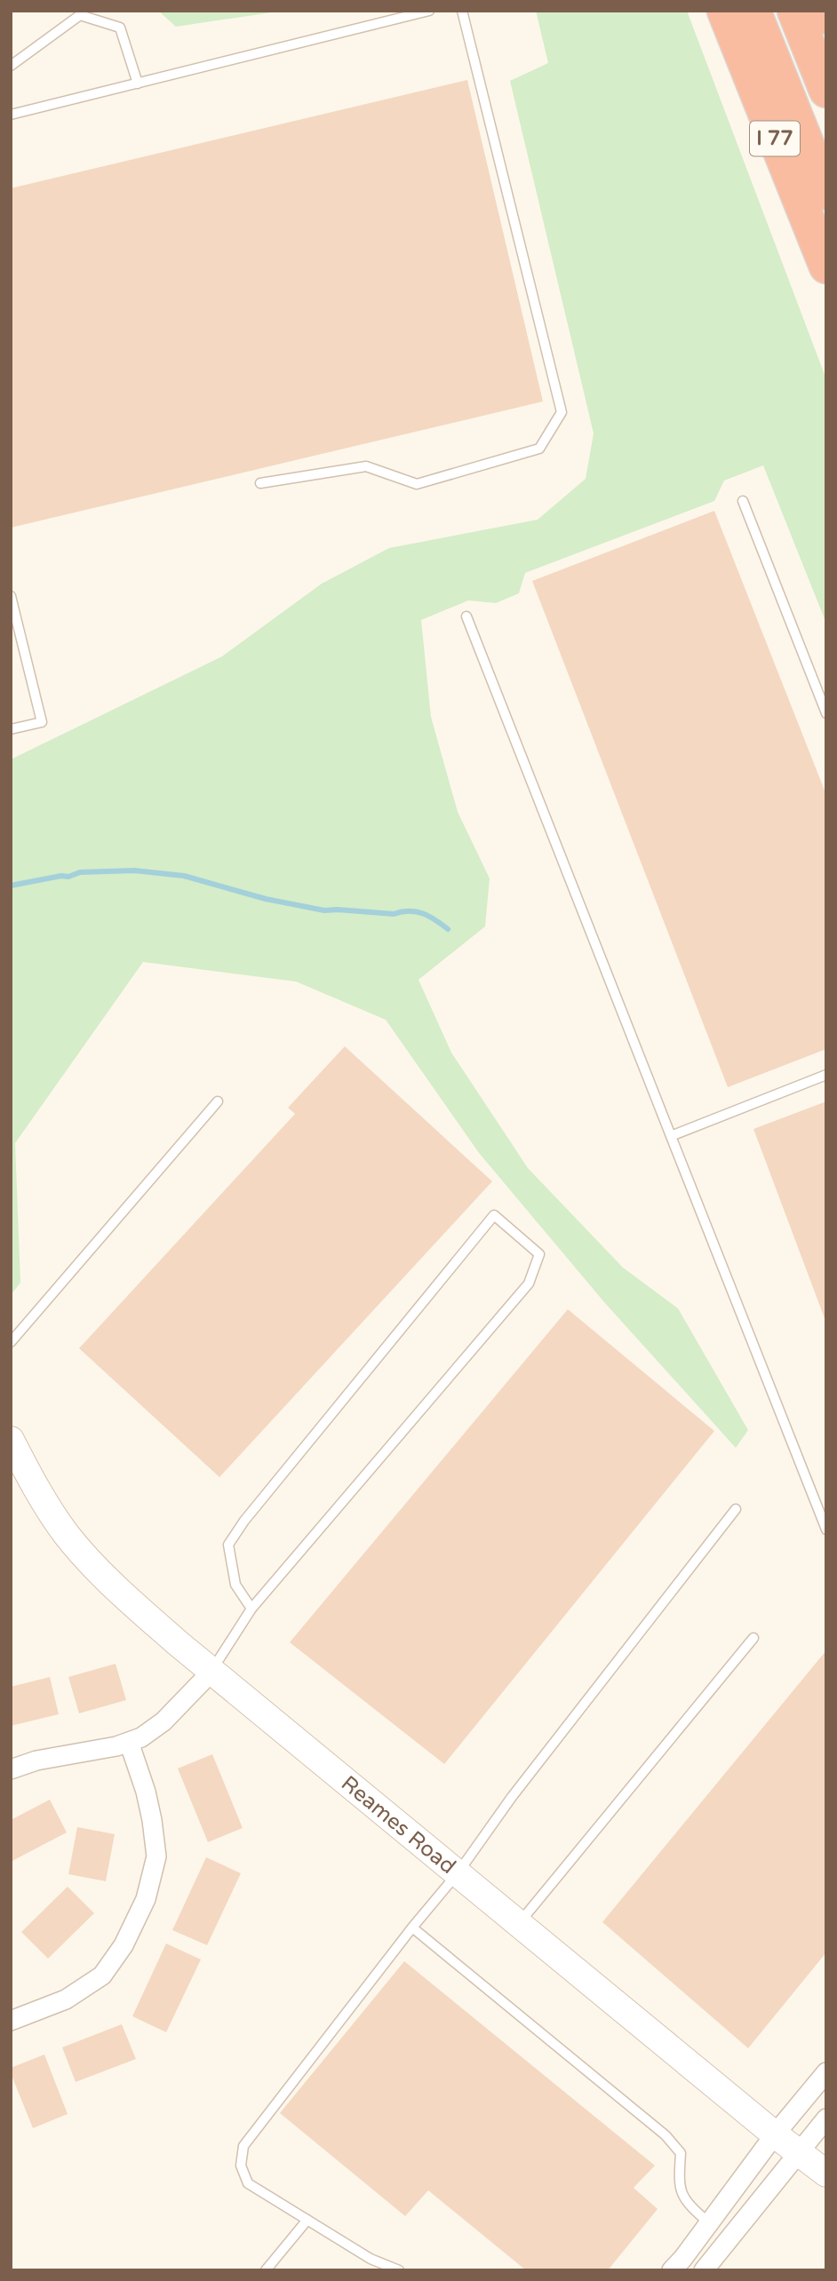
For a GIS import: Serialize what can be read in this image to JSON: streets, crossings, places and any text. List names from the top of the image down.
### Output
{
  "streets": {
    "highway": ["I 77"],
    "main road": ["Reames Road"]
  }
}
